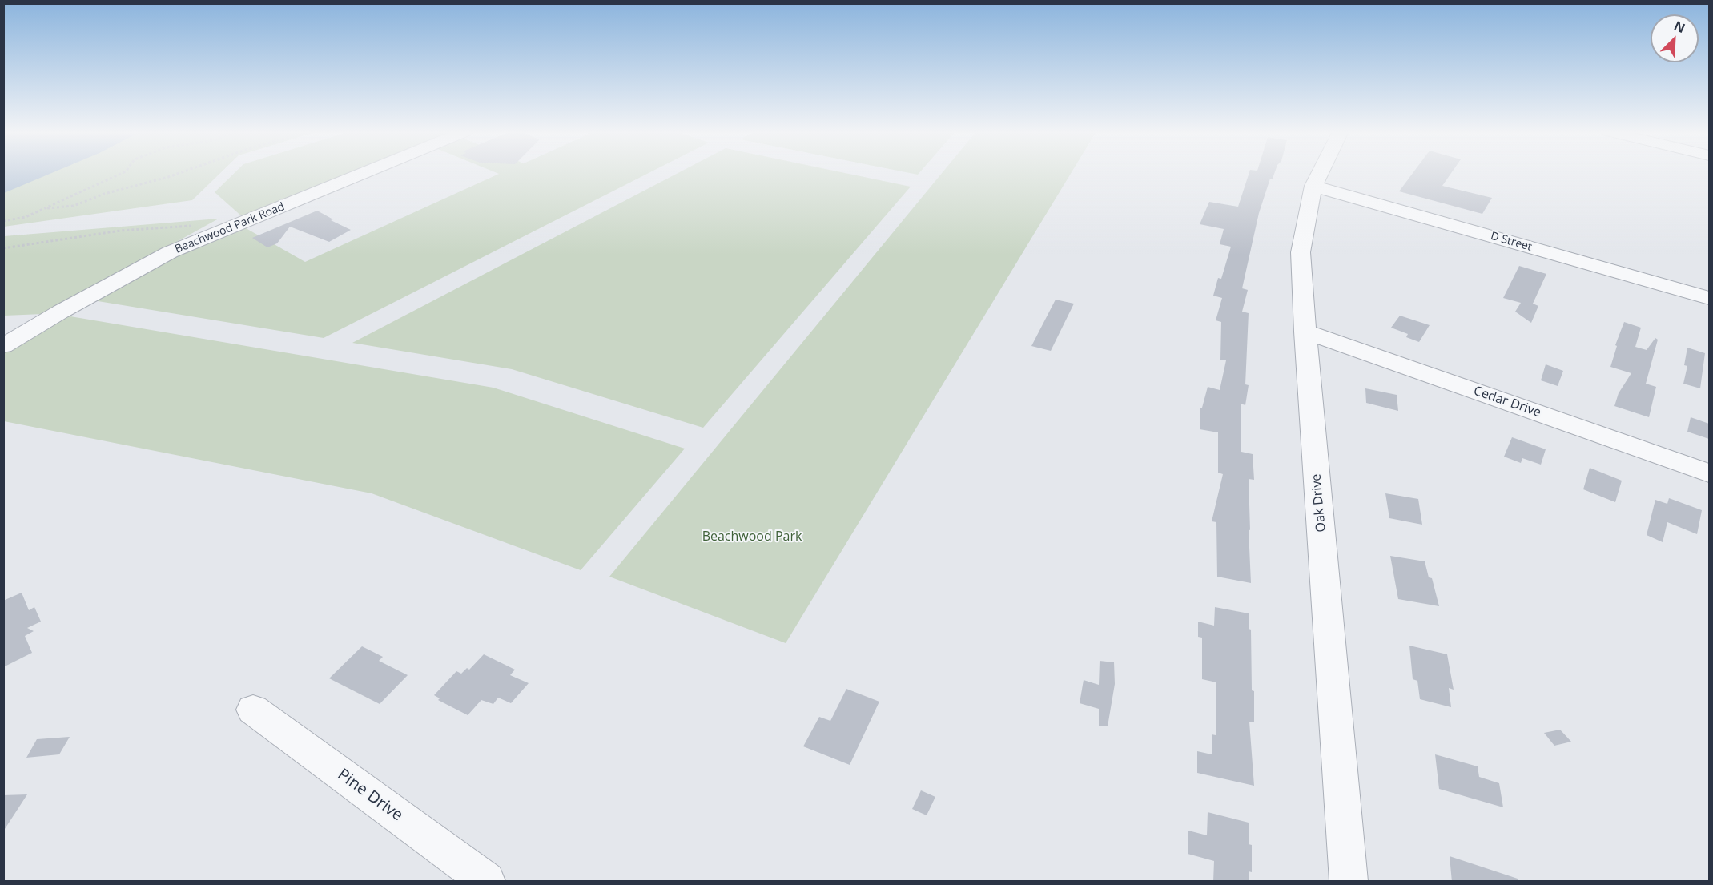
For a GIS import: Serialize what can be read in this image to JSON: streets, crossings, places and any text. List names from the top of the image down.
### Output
{
  "streets": {
    "street": [
      "Beachwood Park Road",
      "D Street",
      "Cedar Drive",
      "Oak Drive",
      "Pine Drive"
    ]
  },
  "crossings": [
    ["D Street", "Oak Drive"],
    ["Cedar Drive", "Oak Drive"]
  ],
  "parks": ["Beachwood Park"],
  "north": "top right"
}
